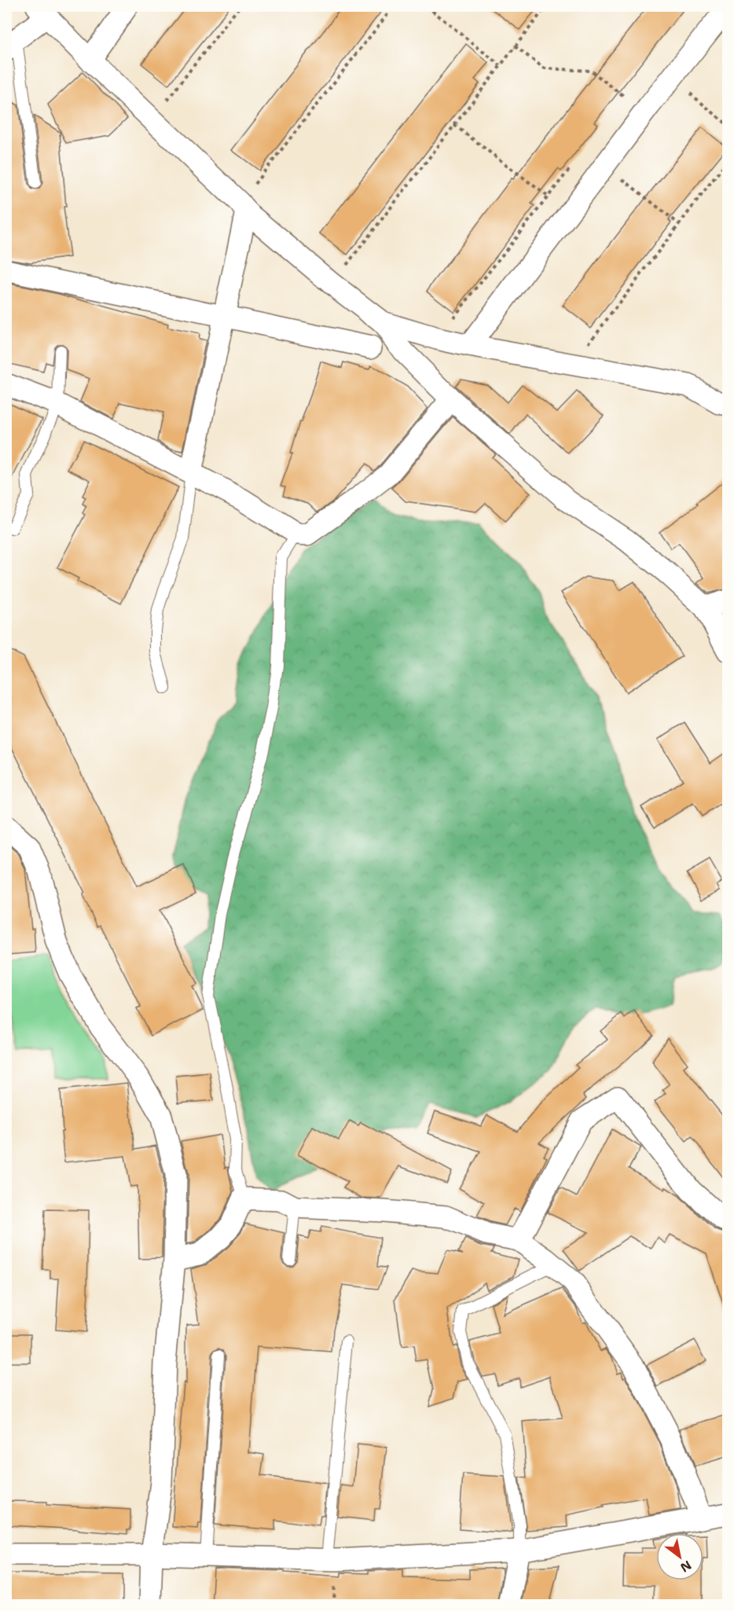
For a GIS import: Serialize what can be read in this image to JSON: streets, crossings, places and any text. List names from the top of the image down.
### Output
{
  "north": "bottom right"
}
